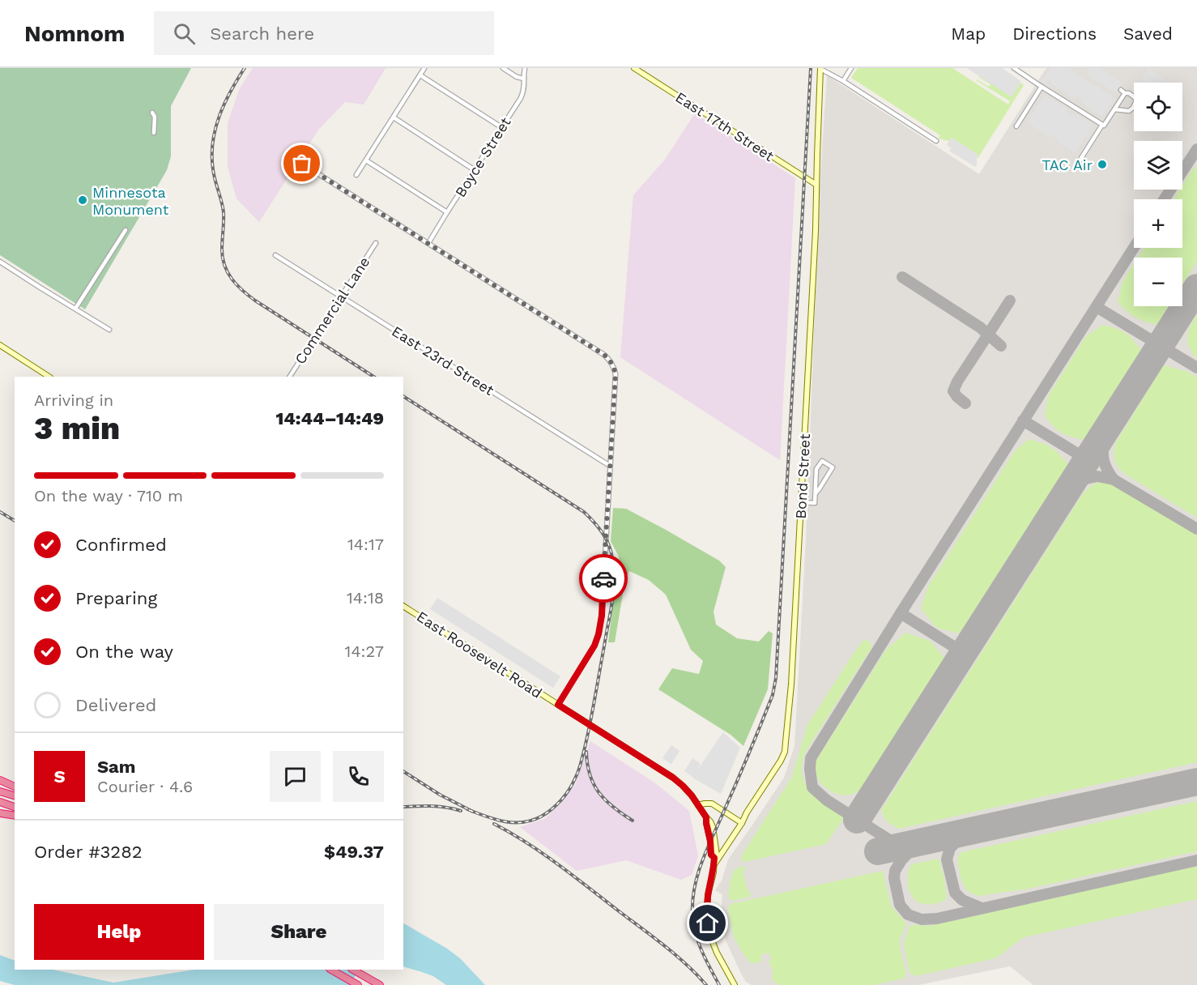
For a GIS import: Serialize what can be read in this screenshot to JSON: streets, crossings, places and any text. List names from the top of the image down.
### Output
{
  "streets": {
    "street": [
      "East 17th Street",
      "Boyce Street",
      "Commercial Lane",
      "East 23rd Street",
      "Bond Street",
      "East Roosevelt Road"
    ]
  },
  "crossings": [
    ["East 17th Street", "Bond Street"],
    ["Commercial Lane", "East 23rd Street"],
    ["Bond Street", "East Roosevelt Road"]
  ],
  "places": ["TAC Air", "Minnesota Monument"],
  "page": {
    "header": "Nomnom",
    "search": "Search here",
    "nav": ["Map", "Directions", "Saved"],
    "map_buttons": ["+", "−"],
    "heading": ["3 min", "Arriving in", "14:44–14:49"],
    "panel": [
      "Sam",
      "Courier · 4.6",
      "Order #3282",
      "$49.37"
    ],
    "bar": "On the way · 710 m",
    "list": [
      ["Confirmed", "14:17"],
      ["Preparing", "14:18"],
      ["On the way", "14:27"],
      "Delivered"
    ],
    "round": "S",
    "buttons": ["Help", "Share"]
  }
}
